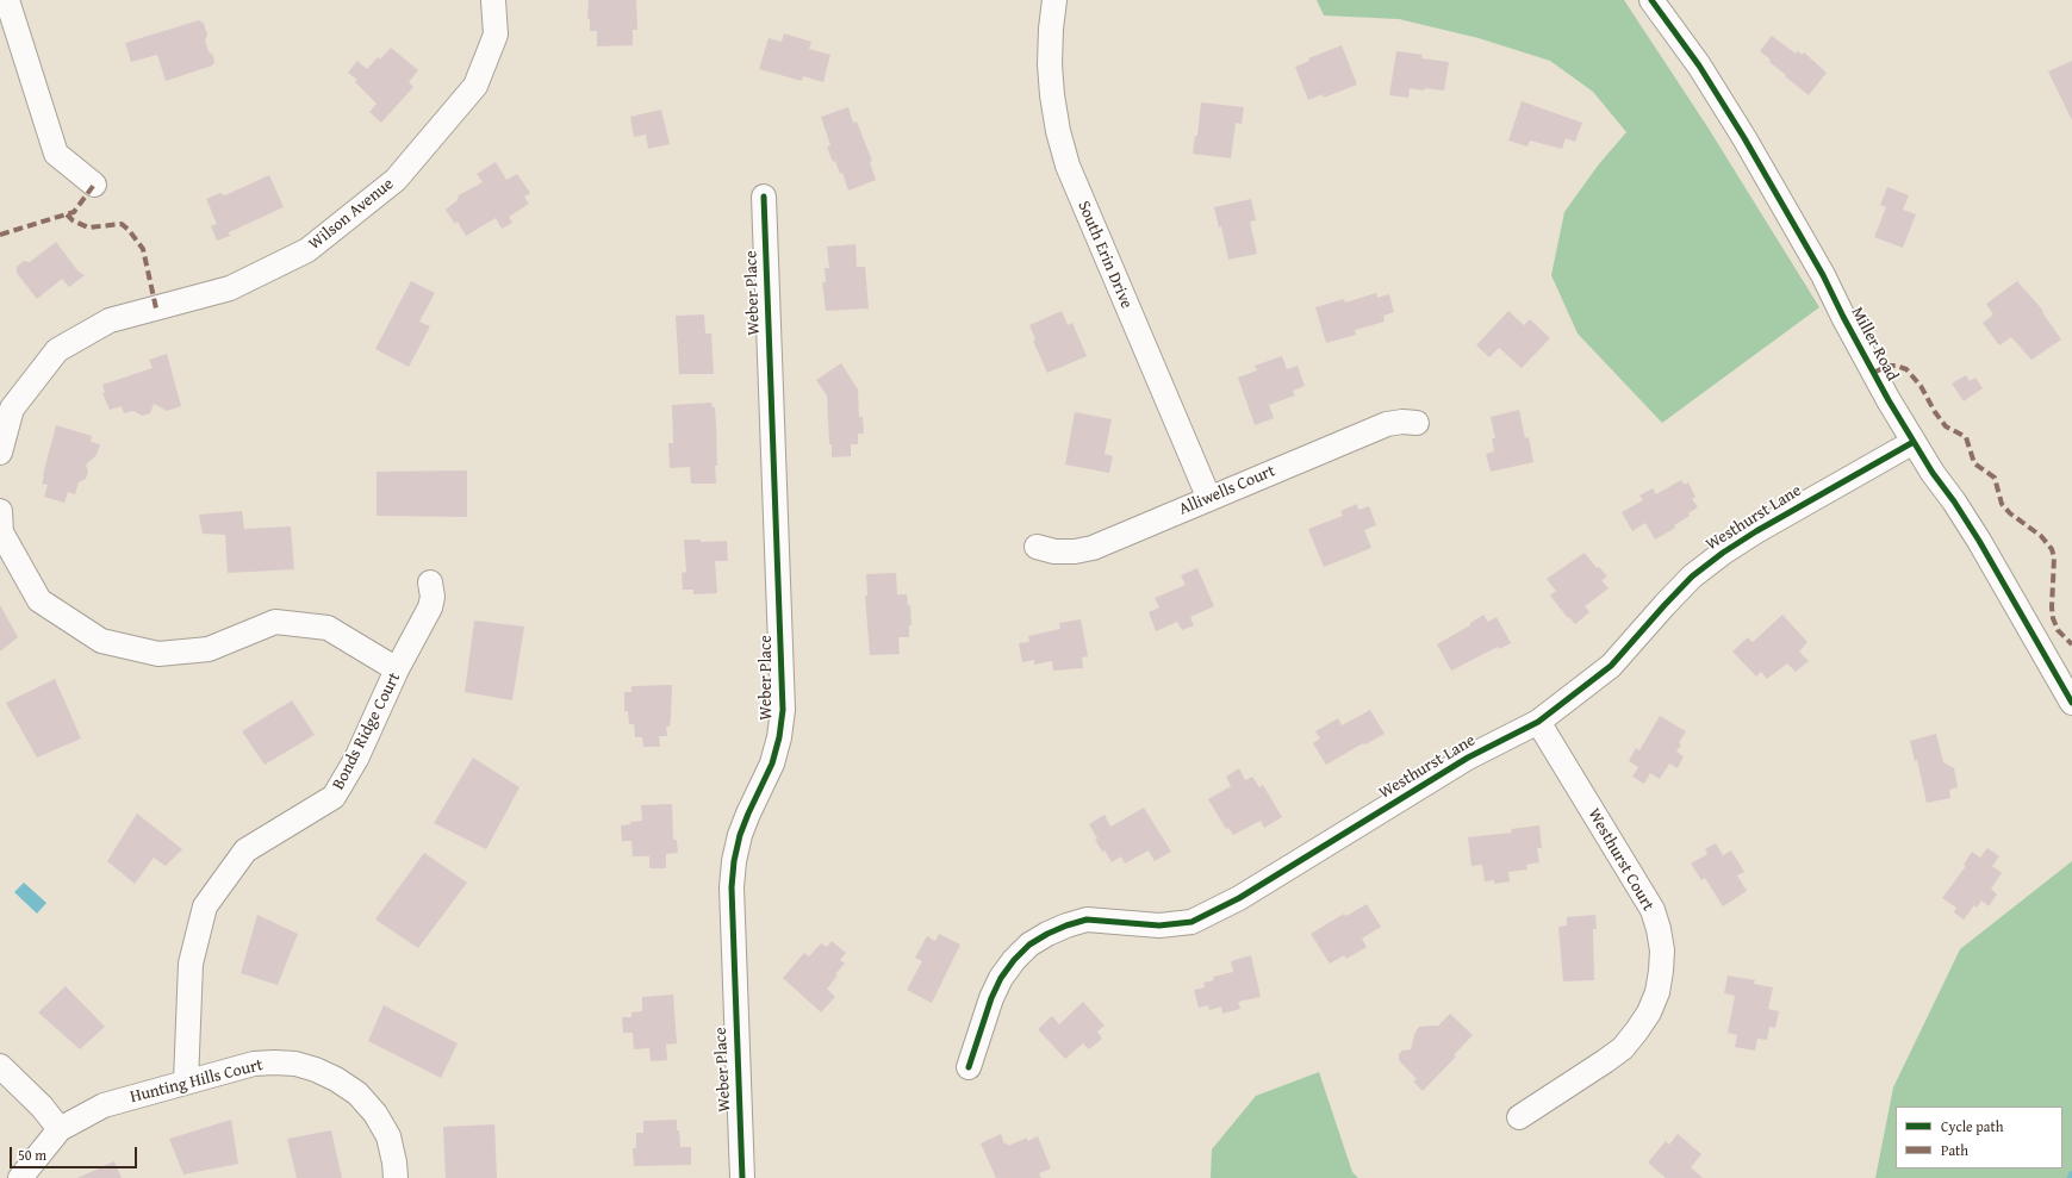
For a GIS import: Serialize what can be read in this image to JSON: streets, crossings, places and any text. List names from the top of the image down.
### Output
{
  "streets": {
    "street": [
      "Wilson Avenue",
      "South Erin Drive",
      "Weber Place",
      "Miller Road",
      "Alliwells Court",
      "Westhurst Lane",
      "Bonds Ridge Court",
      "Westhurst Court",
      "Hunting Hills Court"
    ]
  },
  "crossings": [
    ["South Erin Drive", "Alliwells Court"],
    ["Miller Road", "Westhurst Lane"],
    ["Westhurst Lane", "Westhurst Court"],
    ["Bonds Ridge Court", "Hunting Hills Court"]
  ],
  "legend": ["Cycle path", "Path"],
  "scale_bar": "50 m"
}
